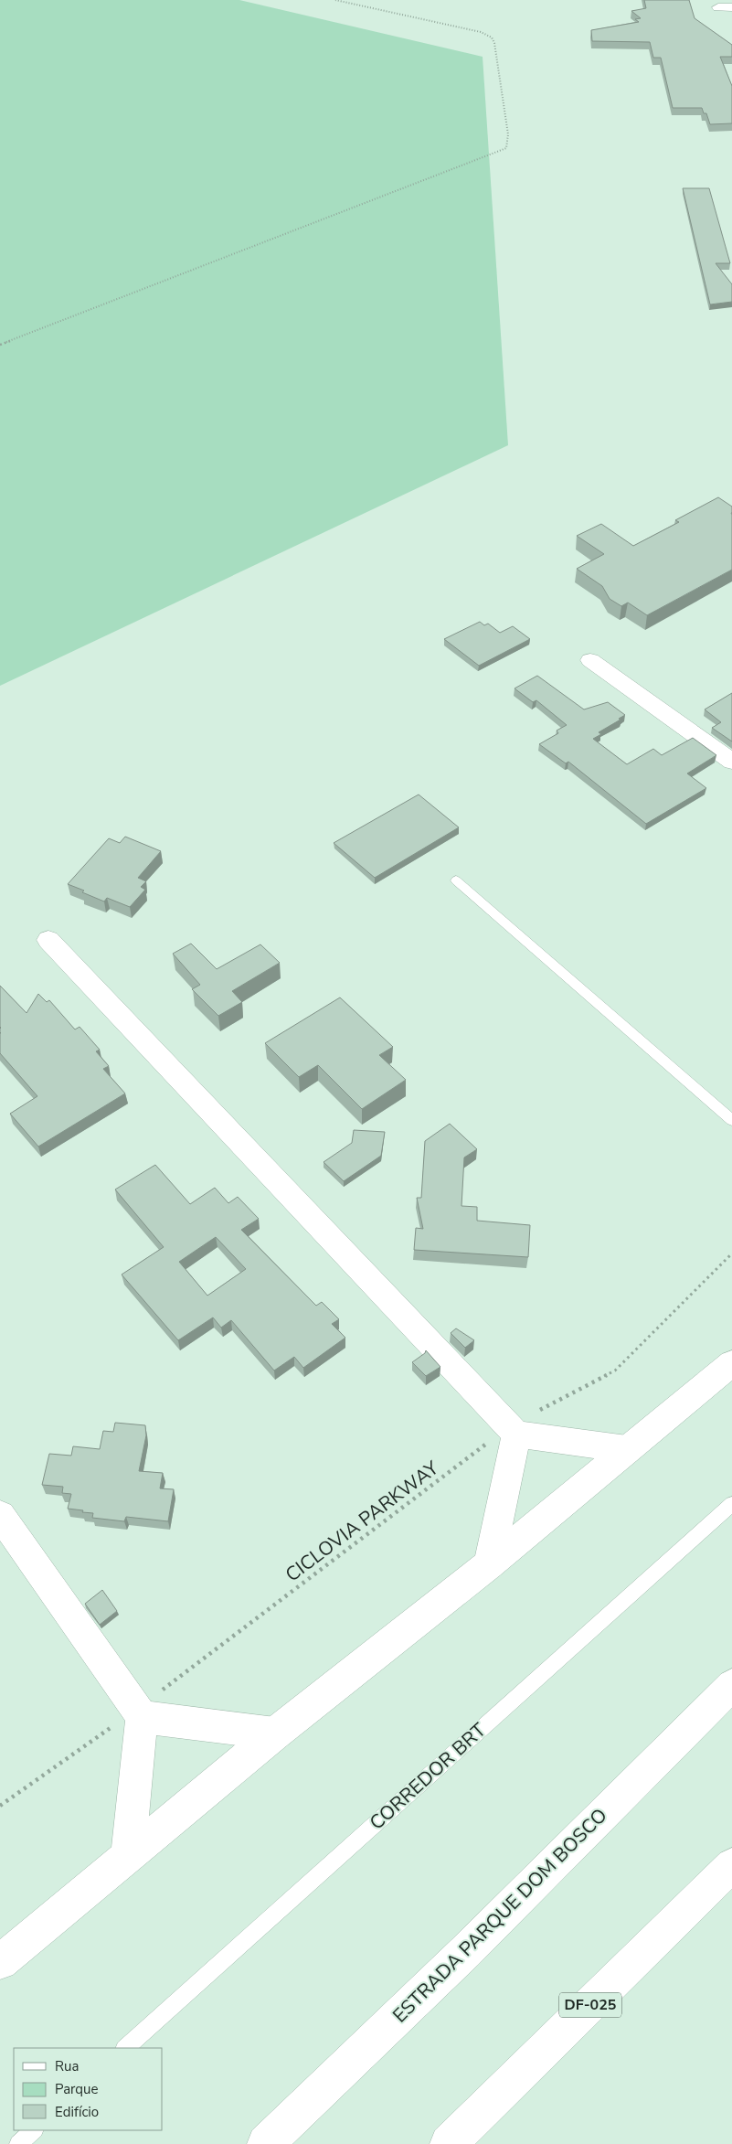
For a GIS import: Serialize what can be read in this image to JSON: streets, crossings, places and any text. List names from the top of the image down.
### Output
{
  "streets": {
    "main road": ["ESTRADA PARQUE DOM BOSCO", "DF-025"],
    "lane": ["CORREDOR BRT"],
    "path": ["CICLOVIA PARKWAY"]
  },
  "legend": ["Rua", "Parque", "Edifício"]
}
